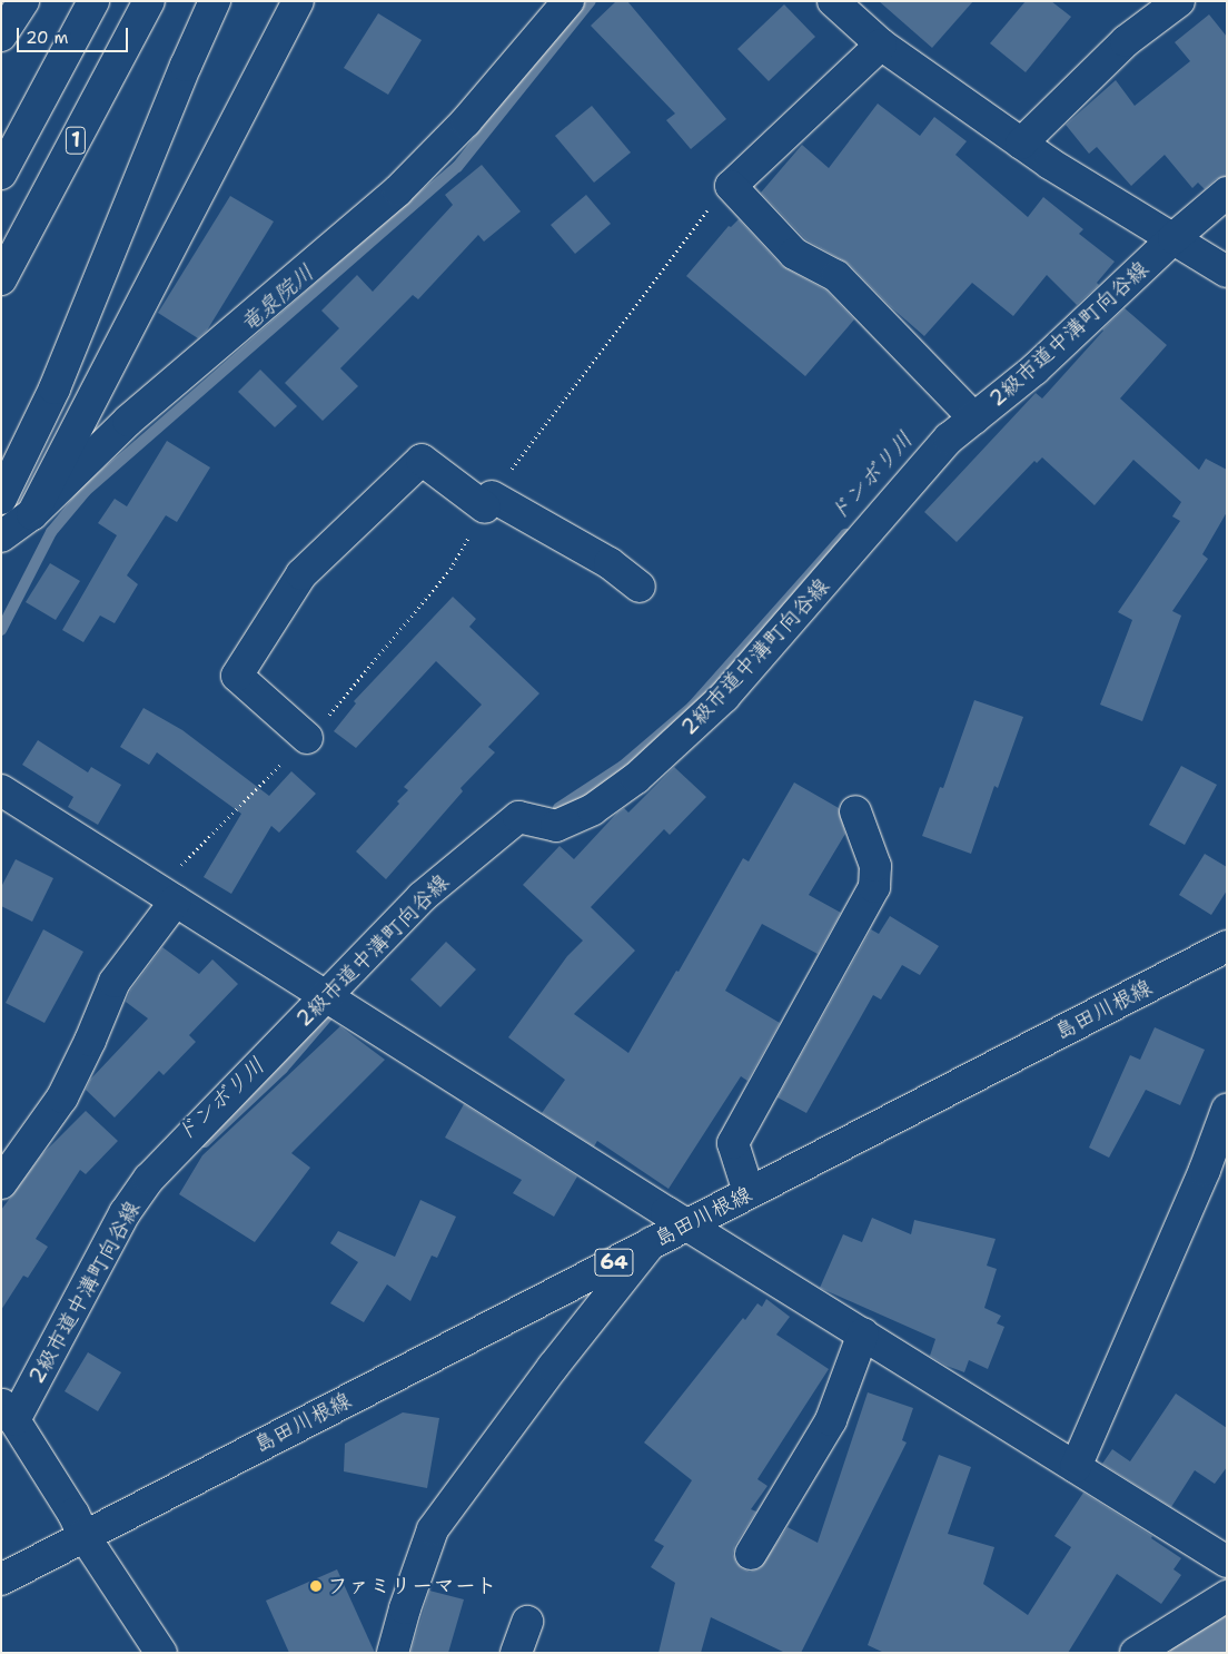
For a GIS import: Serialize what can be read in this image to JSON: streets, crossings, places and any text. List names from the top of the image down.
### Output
{
  "streets": {
    "main road": [
      "1",
      "2級市道中溝町向谷線",
      "島田川根線",
      "64"
    ]
  },
  "water": ["竜泉院川", "ドンボリ川"],
  "places": ["ファミリーマート"],
  "scale_bar": "20 m"
}
